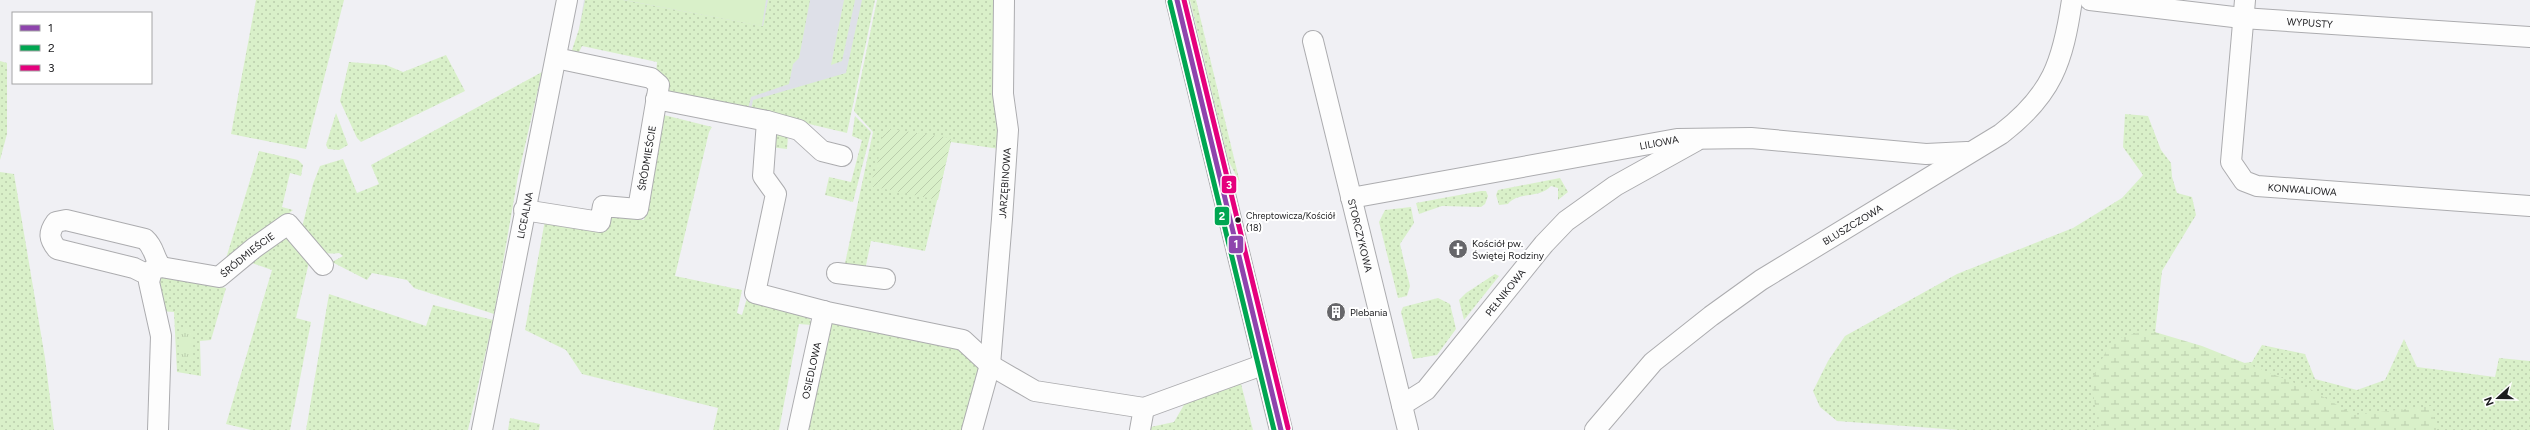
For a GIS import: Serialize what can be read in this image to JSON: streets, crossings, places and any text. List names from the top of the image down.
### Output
{
  "streets": {
    "street": [
      "WYPUSTY",
      "LILIOWA",
      "ŚRÓDMIEŚCIE",
      "JARZĘBINOWA",
      "KONWALIOWA",
      "LICEALNA",
      "BLUSZCZOWA",
      "STORCZYKOWA",
      "PEŁNIKOWA",
      "OSIEDLOWA"
    ]
  },
  "crossings": [
    ["WYPUSTY", "KONWALIOWA"],
    ["LILIOWA", "BLUSZCZOWA"],
    ["LILIOWA", "STORCZYKOWA"],
    ["LILIOWA", "PEŁNIKOWA"],
    ["ŚRÓDMIEŚCIE", "LICEALNA"],
    ["STORCZYKOWA", "PEŁNIKOWA"]
  ],
  "places": {
    "other": ["Chreptowicza/Kościół (18)"],
    "church": ["Kościół pw. Świętej Rodziny"],
    "building": ["Plebania"]
  },
  "lines": ["transit line 1", "transit line 3", "transit line 2"],
  "legend": ["1", "2", "3"],
  "north": "left"
}
